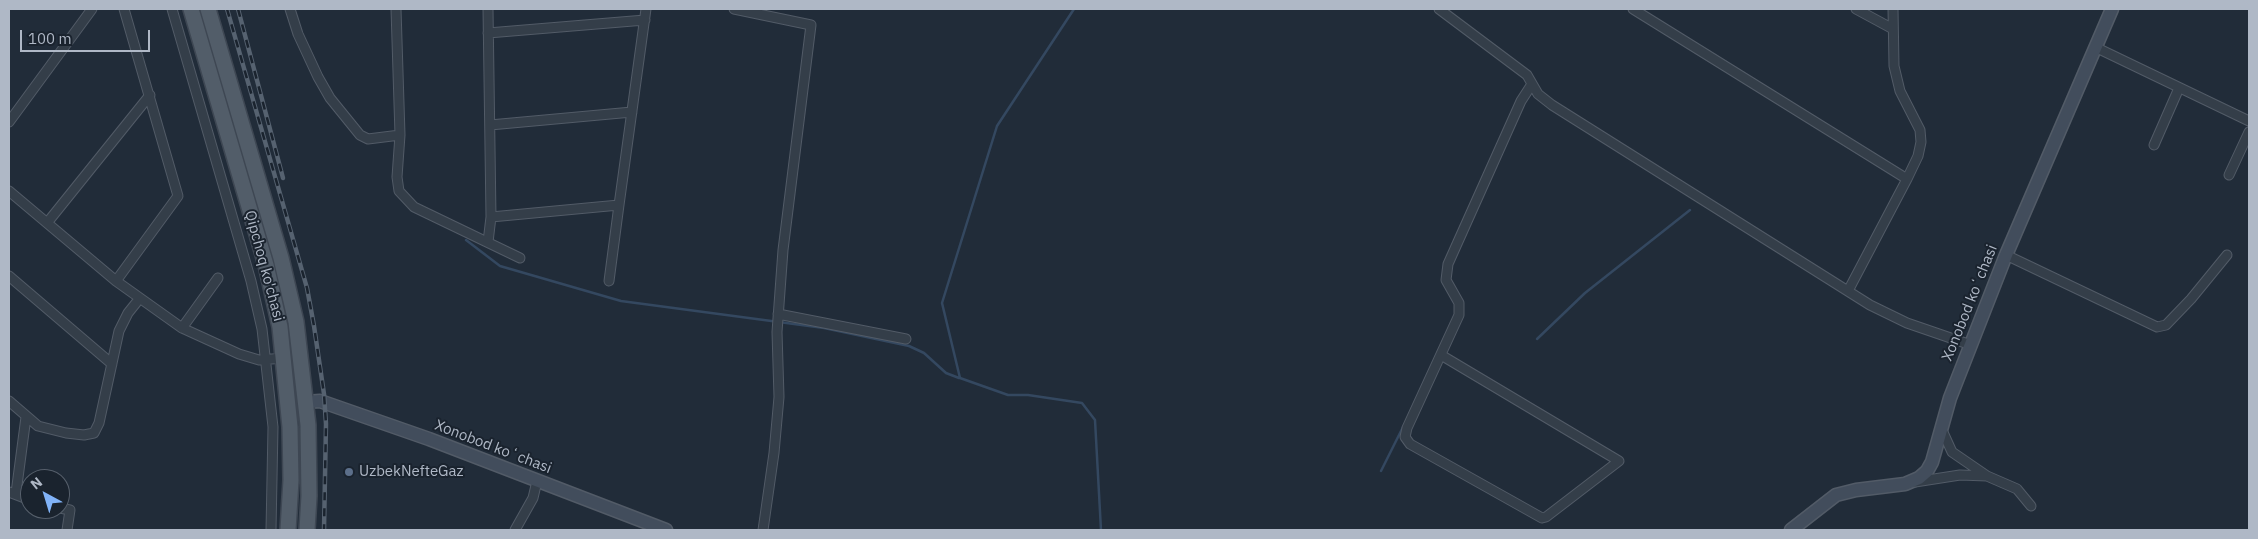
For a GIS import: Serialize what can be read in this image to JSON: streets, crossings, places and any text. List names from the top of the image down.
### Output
{
  "streets": {
    "main road": ["Qipchoq ko'chasi", "Xonobod koʻchasi"]
  },
  "crossings": [
    ["Qipchoq ko'chasi", "Xonobod koʻchasi"]
  ],
  "places": ["UzbekNefteGaz"],
  "scale_bar": "100 m",
  "north": "top left"
}
